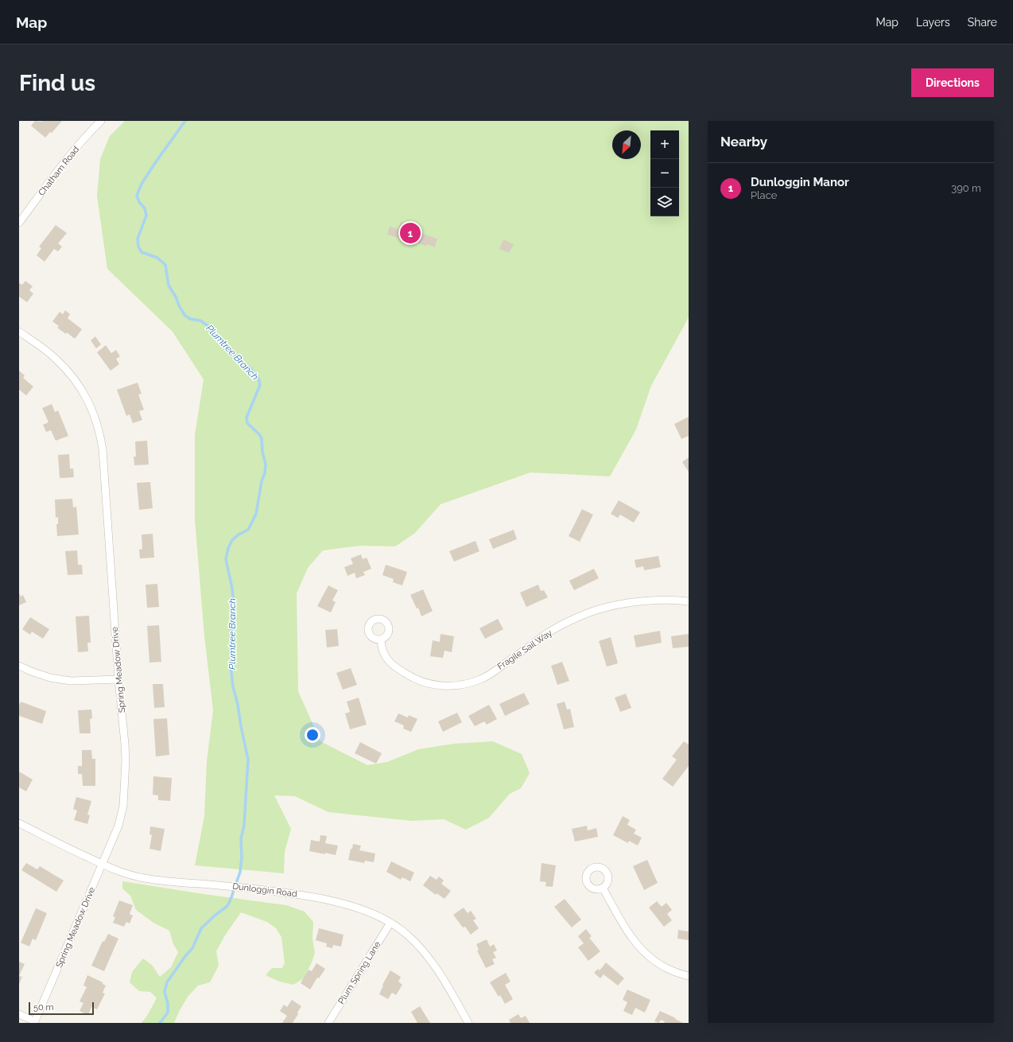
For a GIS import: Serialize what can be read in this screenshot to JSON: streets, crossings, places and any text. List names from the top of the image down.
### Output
{
  "streets": {
    "street": [
      "Chatham Road",
      "Fragile Sail Way",
      "Spring Meadow Drive",
      "Dunloggin Road",
      "Plum Spring Lane"
    ]
  },
  "crossings": [
    ["Spring Meadow Drive", "Dunloggin Road"],
    ["Dunloggin Road", "Plum Spring Lane"]
  ],
  "water": ["Plumtree Branch"],
  "scale_bar": "50 m",
  "north": "bottom left",
  "page": {
    "header": "Map",
    "nav": ["Map", "Layers", "Share"],
    "buttons": "Directions",
    "title": "Find us",
    "heading": "Nearby",
    "map_buttons": ["+", "−"],
    "list": [
      {
        "mark": "1",
        "name": "Dunloggin Manor",
        "note": "Place",
        "value": "390 m"
      }
    ],
    "pins": "1",
    "scale": "50 m"
  }
}
